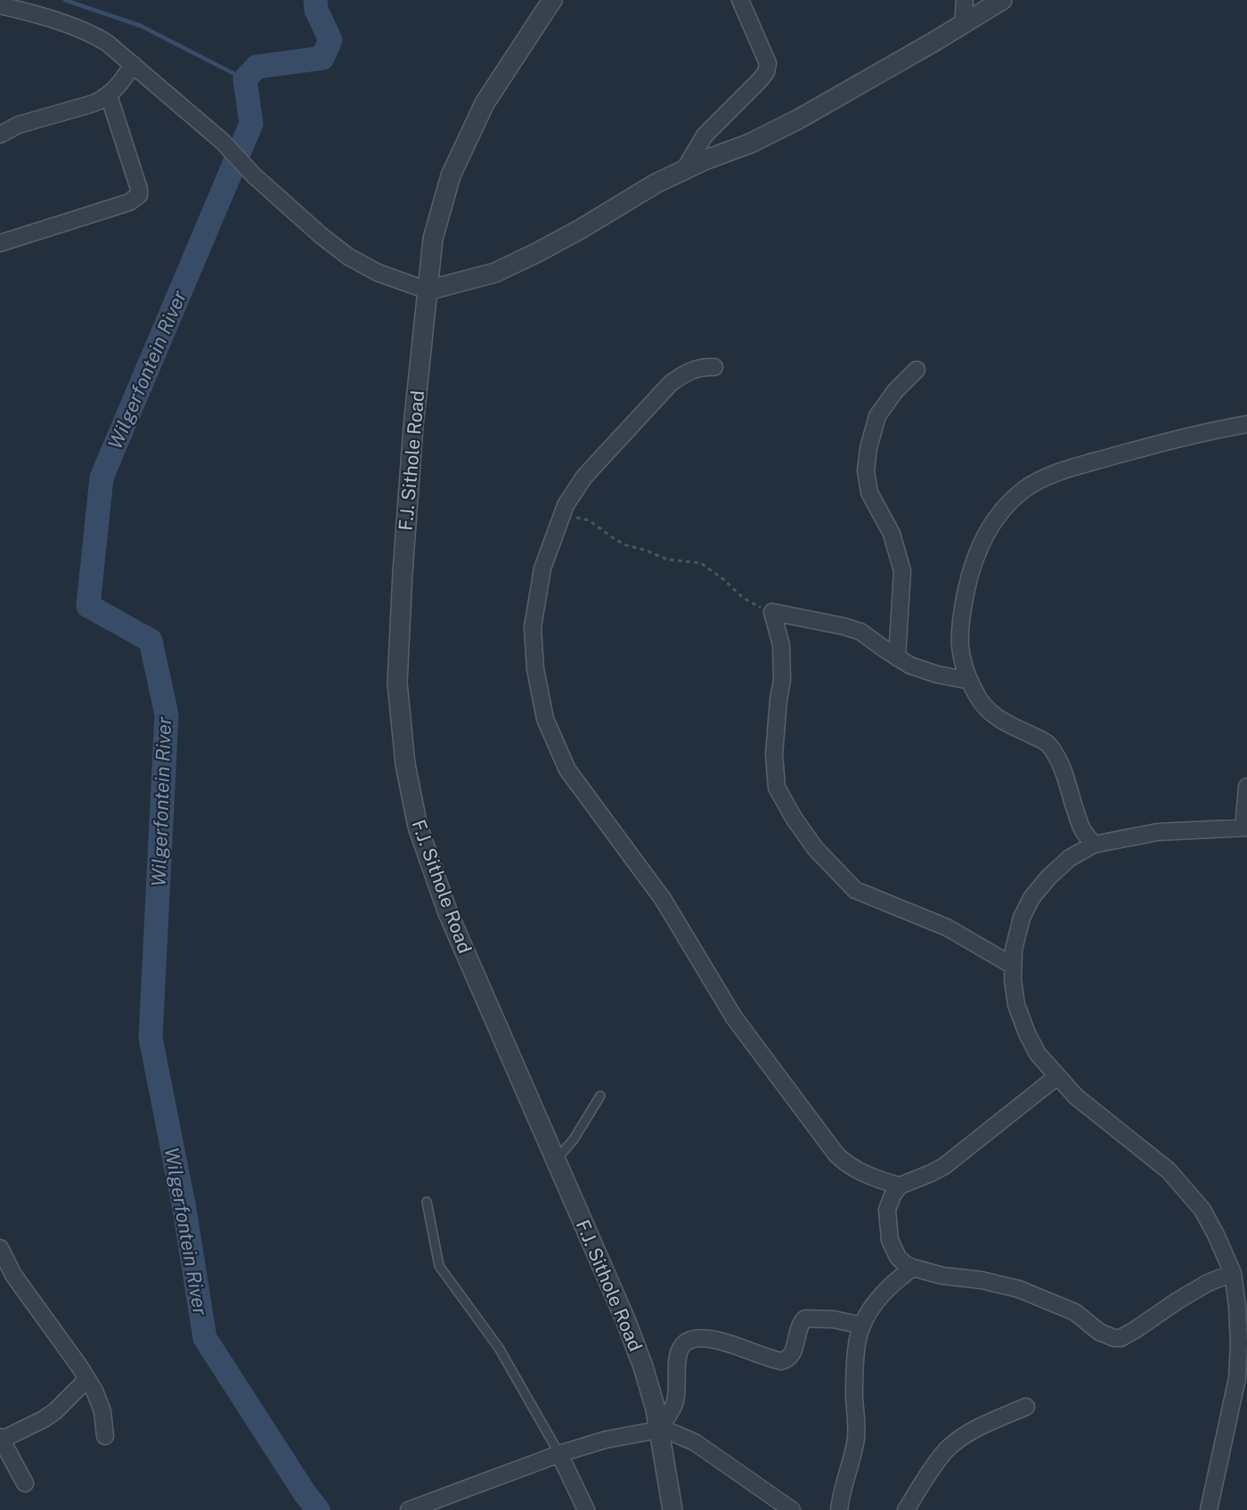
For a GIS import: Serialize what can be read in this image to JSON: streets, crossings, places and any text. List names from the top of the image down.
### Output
{
  "streets": {
    "street": ["F.J. Sithole Road"]
  },
  "water": ["Wilgerfontein River"]
}
